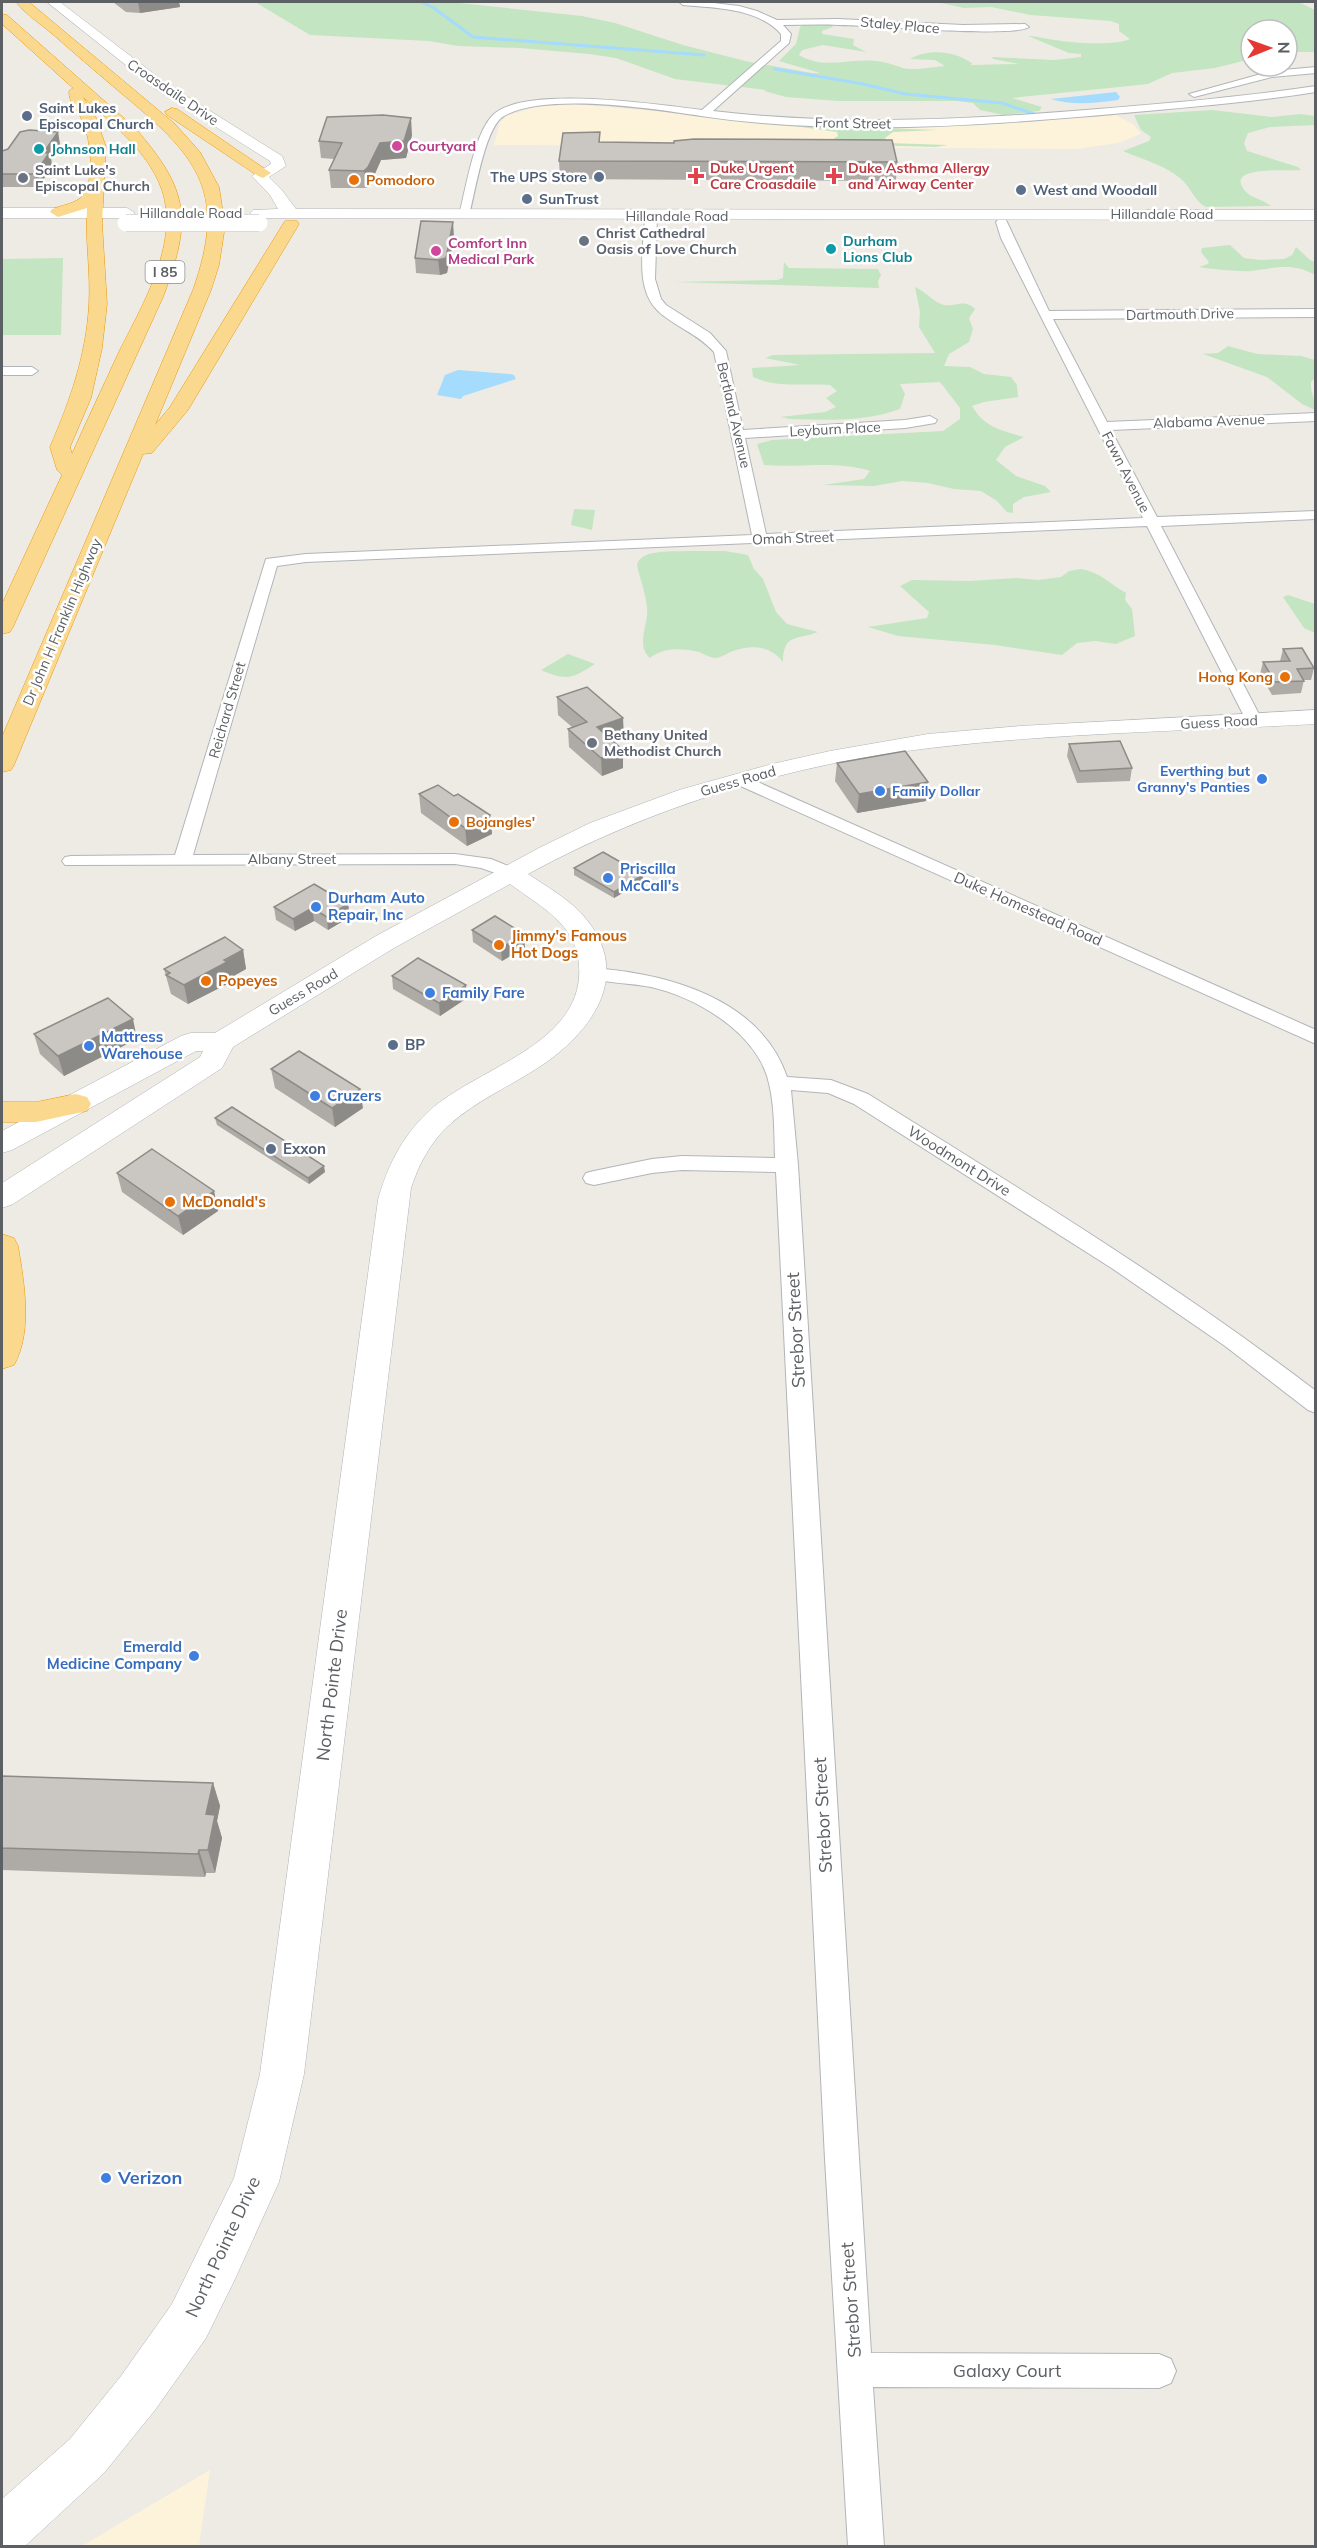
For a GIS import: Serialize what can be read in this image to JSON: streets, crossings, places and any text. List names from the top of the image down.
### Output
{
  "streets": {
    "highway": ["I 85", "Dr John H Franklin Highway"],
    "main road": [
      "Croasdaile Drive",
      "Hillandale Road",
      "Guess Road",
      "North Pointe Drive"
    ],
    "street": [
      "Staley Place",
      "Front Street",
      "Dartmouth Drive",
      "Bertland Avenue",
      "Alabama Avenue",
      "Leyburn Place",
      "Fawn Avenue",
      "Omah Street",
      "Reichard Street",
      "Albany Street",
      "Duke Homestead Road",
      "Woodmont Drive",
      "Strebor Street",
      "Galaxy Court"
    ]
  },
  "crossings": [
    ["Front Street", "Hillandale Road"],
    ["Hillandale Road", "Bertland Avenue"],
    ["Hillandale Road", "Fawn Avenue"],
    ["I 85", "Dr John H Franklin Highway"],
    ["Dartmouth Drive", "Fawn Avenue"],
    ["Bertland Avenue", "Leyburn Place"],
    ["Bertland Avenue", "Omah Street"],
    ["Alabama Avenue", "Fawn Avenue"],
    ["Fawn Avenue", "Omah Street"],
    ["Fawn Avenue", "Guess Road"],
    ["Omah Street", "Reichard Street"],
    ["Reichard Street", "Albany Street"],
    ["Guess Road", "Albany Street"],
    ["Guess Road", "Duke Homestead Road"],
    ["Guess Road", "North Pointe Drive"],
    ["Albany Street", "North Pointe Drive"],
    ["Woodmont Drive", "Strebor Street"],
    ["Strebor Street", "Galaxy Court"]
  ],
  "places": {
    "other": [
      "Saint Lukes Episcopal Church",
      "Courtyard",
      "Johnson Hall",
      "The UPS Store",
      "Saint Luke's Episcopal Church",
      "Pomodoro",
      "West and Woodall",
      "SunTrust",
      "Christ Cathedral Oasis of Love Church",
      "Durham Lions Club",
      "Comfort Inn Medical Park",
      "Hong Kong",
      "Bethany United Methodist Church",
      "Everthing but Granny's Panties",
      "Family Dollar",
      "Bojangles'",
      "Priscilla McCall's",
      "Durham Auto Repair, Inc",
      "Jimmy's Famous Hot Dogs",
      "Popeyes",
      "Family Fare",
      "BP",
      "Mattress Warehouse",
      "Cruzers",
      "Exxon",
      "McDonald's",
      "Emerald Medicine Company",
      "Verizon"
    ],
    "health": ["Duke Urgent Care Croasdaile", "Duke Asthma Allergy and Airway Center"]
  },
  "north": "right"
}
